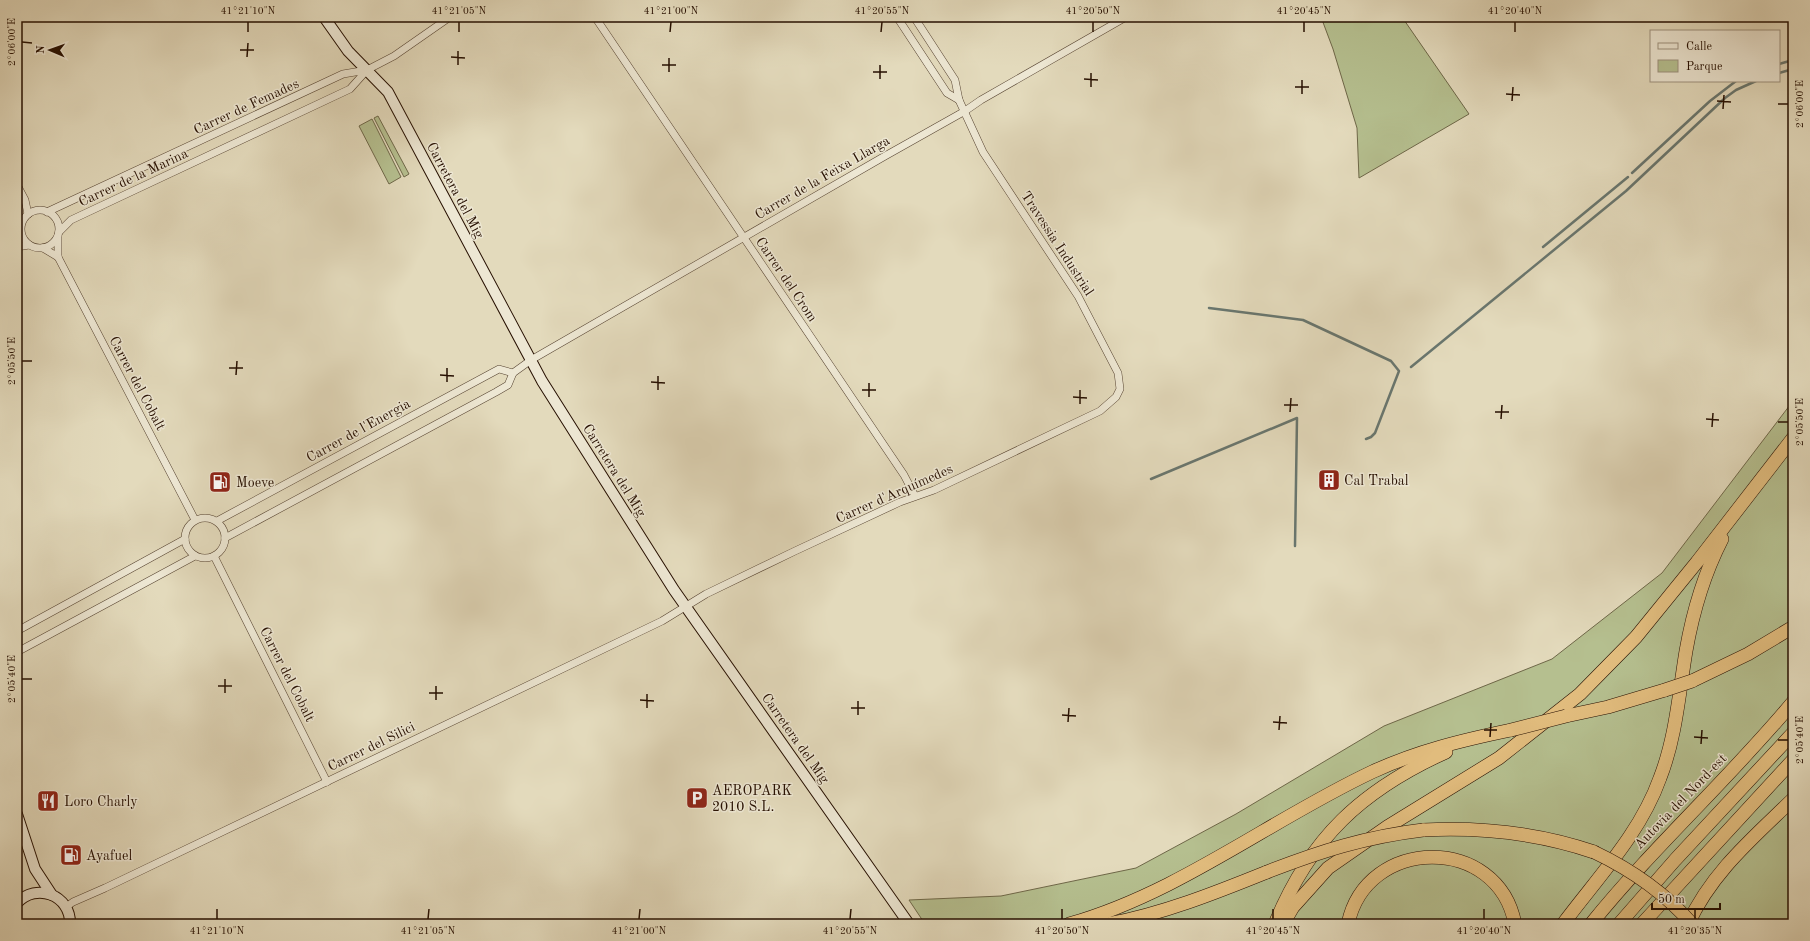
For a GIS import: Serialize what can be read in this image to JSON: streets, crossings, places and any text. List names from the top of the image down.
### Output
{
  "streets": {
    "highway": ["Autovia del Nord-est"],
    "street": [
      "Carrer de Femades",
      "Carrer de la Marina",
      "Carrer de la Feixa Llarga",
      "Carretera del Mig",
      "Travessia Industrial",
      "Carrer del Crom",
      "Carrer del Cobalt",
      "Carrer de l'Energia",
      "Carrer d'Arquímedes",
      "Carrer del Silici"
    ]
  },
  "crossings": [
    ["Carrer de Femades", "Carrer de la Marina"],
    ["Carrer de Femades", "Carretera del Mig"],
    ["Carrer de Femades", "Carrer del Cobalt"],
    ["Carrer de la Marina", "Carretera del Mig"],
    ["Carrer de la Marina", "Carrer del Cobalt"],
    ["Carrer de la Feixa Llarga", "Carretera del Mig"],
    ["Carrer de la Feixa Llarga", "Travessia Industrial"],
    ["Carrer de la Feixa Llarga", "Carrer del Crom"],
    ["Carretera del Mig", "Carrer d'Arquímedes"],
    ["Carretera del Mig", "Carrer del Silici"],
    ["Travessia Industrial", "Carrer d'Arquímedes"],
    ["Carrer del Crom", "Carrer d'Arquímedes"],
    ["Carrer del Cobalt", "Carrer de l'Energia"],
    ["Carrer del Cobalt", "Carrer del Silici"],
    ["Carrer d'Arquímedes", "Carrer del Silici"]
  ],
  "places": {
    "building": ["Cal Trabal"],
    "fuel station": ["Moeve", "Ayafuel"],
    "parking": ["AEROPARK 2010 S.L."],
    "restaurant": ["Loro Charly"]
  },
  "legend": ["Calle", "Parque"],
  "scale_bar": "50 m",
  "north": "left",
  "coordinates": [
    "41°21'10\"N",
    "41°21'05\"N",
    "41°21'00\"N",
    "41°20'55\"N",
    "41°20'50\"N",
    "41°20'45\"N",
    "41°20'40\"N",
    "2°06'00\"E",
    "2°05'50\"E",
    "2°05'40\"E",
    "41°20'35\"N"
  ]
}
